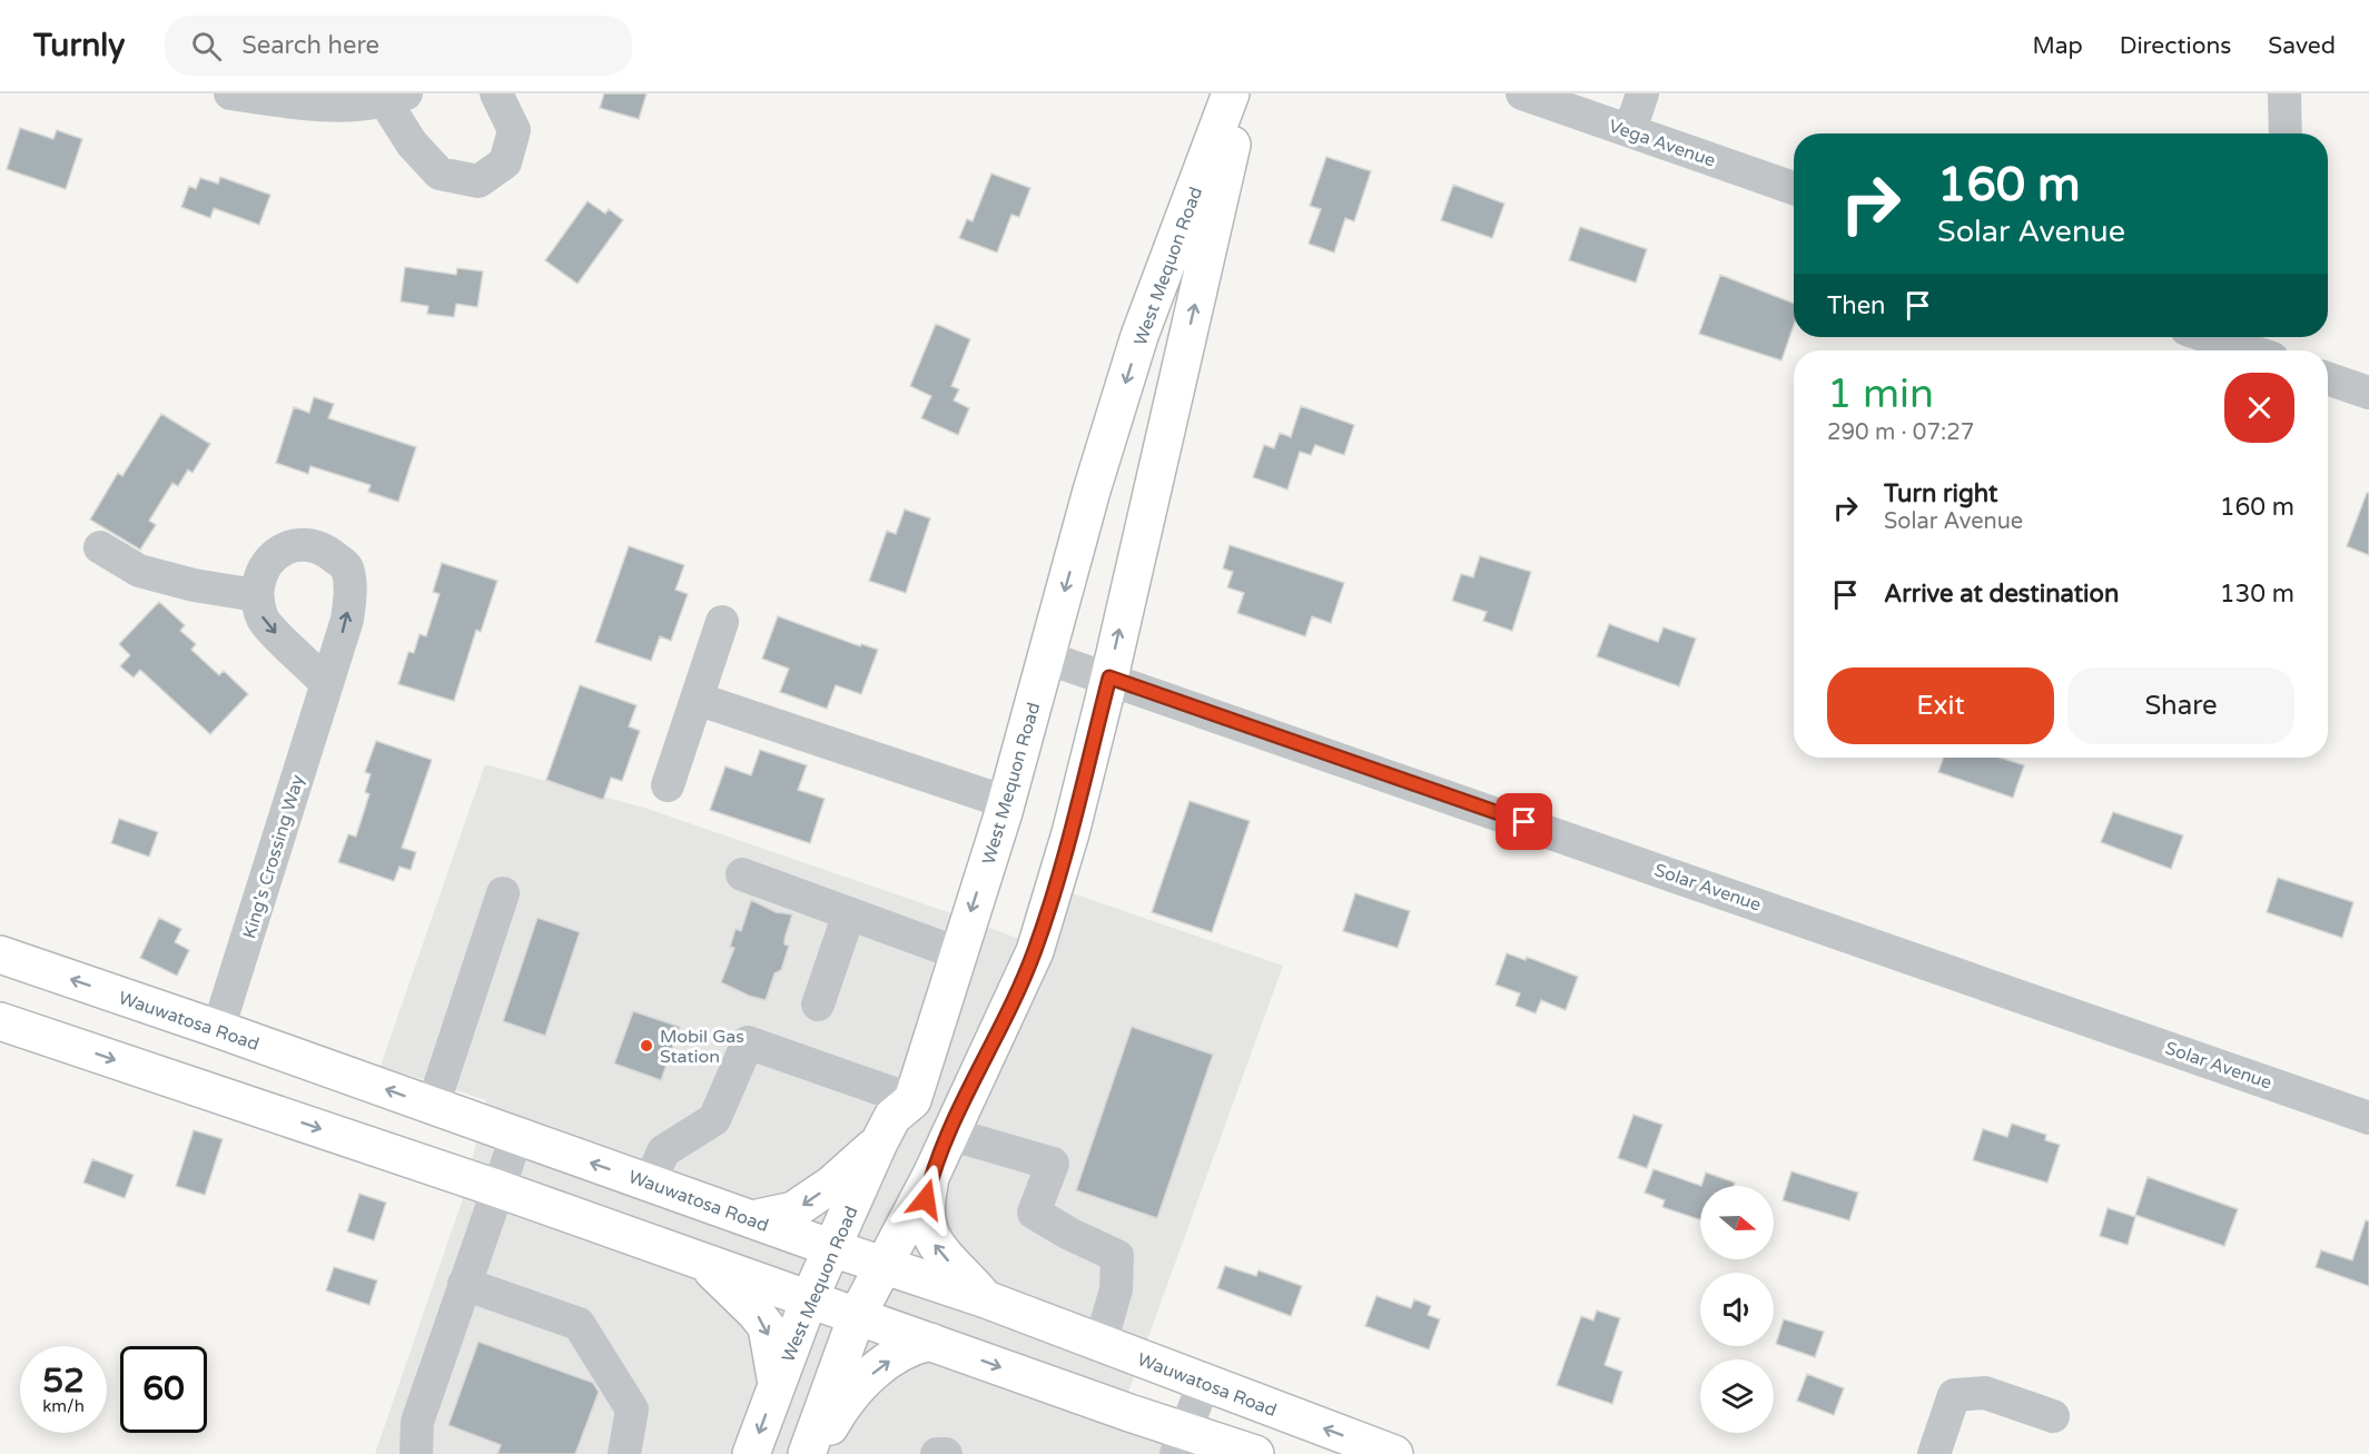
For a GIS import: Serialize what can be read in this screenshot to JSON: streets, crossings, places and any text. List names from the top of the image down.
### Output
{
  "streets": {
    "main road": ["West Mequon Road", "Wauwatosa Road"],
    "street": ["Vega Avenue", "King's Crossing Way", "Solar Avenue"]
  },
  "crossings": [
    ["West Mequon Road", "Solar Avenue"],
    ["West Mequon Road", "Wauwatosa Road"],
    ["King's Crossing Way", "Wauwatosa Road"]
  ],
  "places": ["Mobil Gas Station"],
  "north": "right",
  "page": {
    "header": "Turnly",
    "search": "Search here",
    "nav": ["Map", "Directions", "Saved"],
    "turn": ["160 m", "Solar Avenue"],
    "then": "Then",
    "heading": ["1 min", "290 m · 07:27"],
    "list": [
      {
        "name": "Turn right",
        "note": "Solar Avenue",
        "value": "160 m"
      },
      {
        "name": "Arrive at destination",
        "value": "130 m"
      }
    ],
    "buttons": ["Exit", "Share"],
    "speed": "52 km/h",
    "limit": "60"
  }
}
